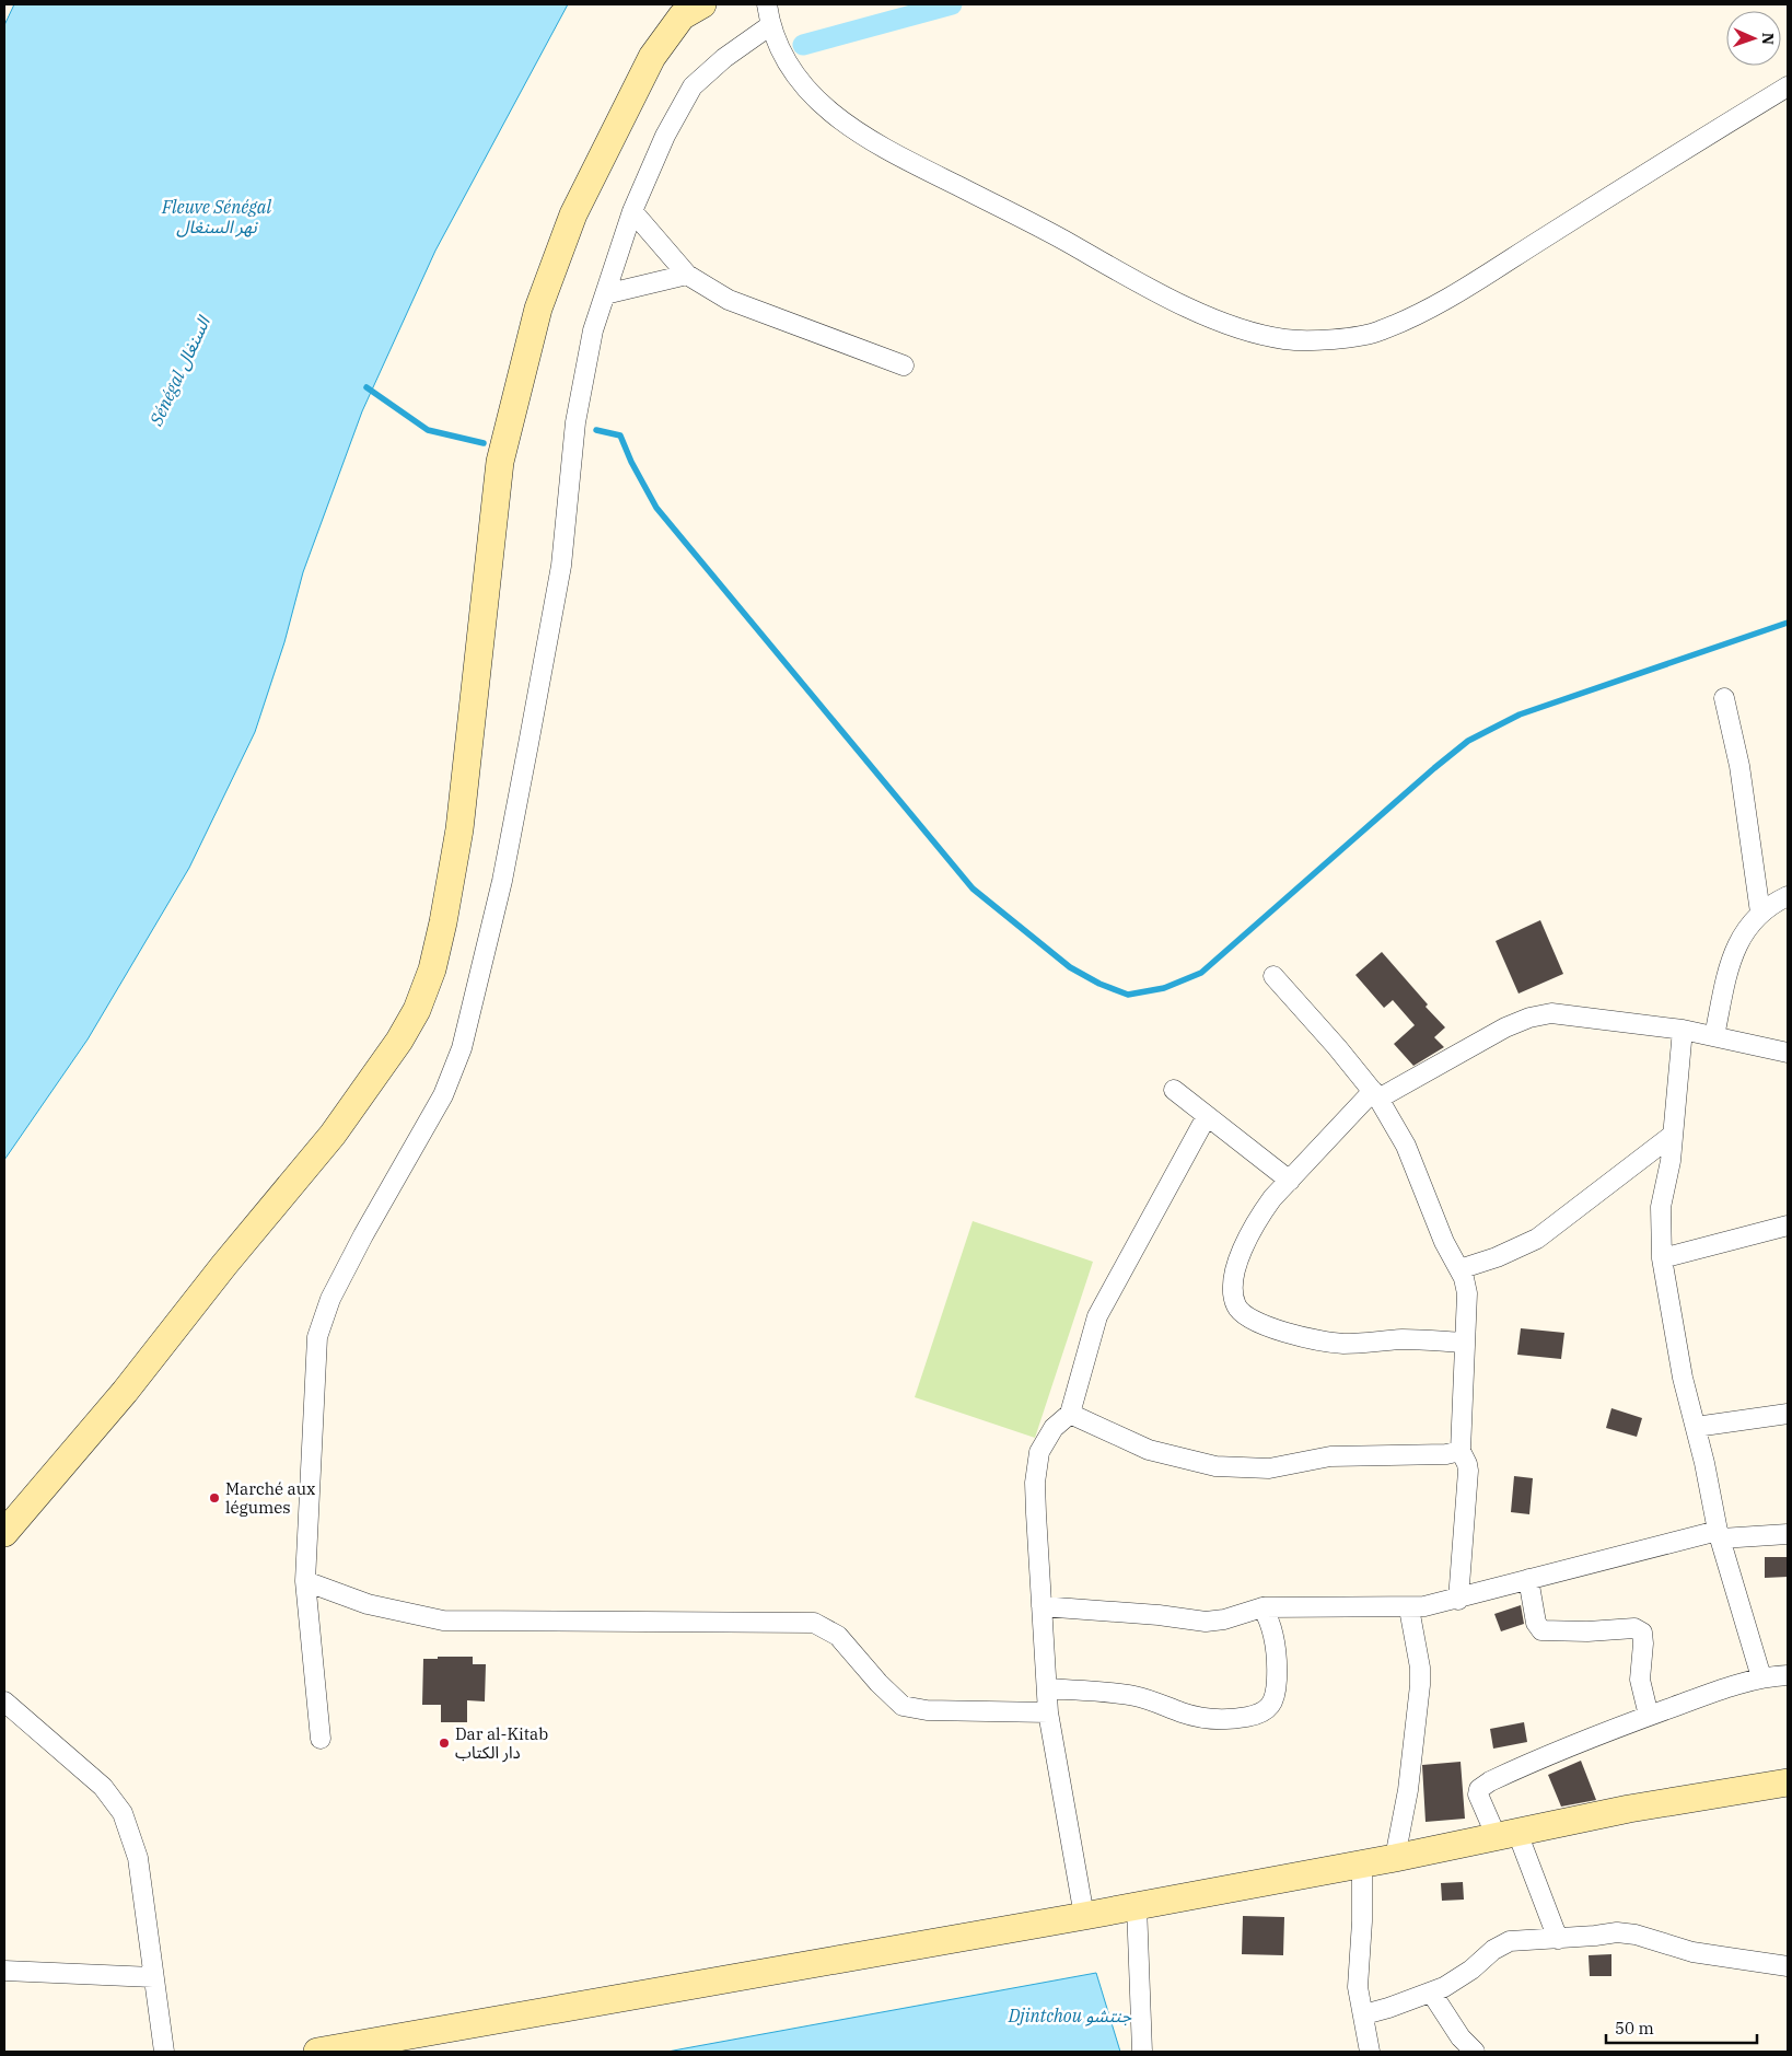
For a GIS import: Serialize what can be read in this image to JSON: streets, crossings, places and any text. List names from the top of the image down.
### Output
{
  "water": ["Fleuve Sénégal نهر السنغال", "Sénégal السنغال", "Djintchou جنتشو"],
  "places": ["Marché aux légumes", "Dar al-Kitab دار الكتاب"],
  "scale_bar": "50 m",
  "north": "right"
}
